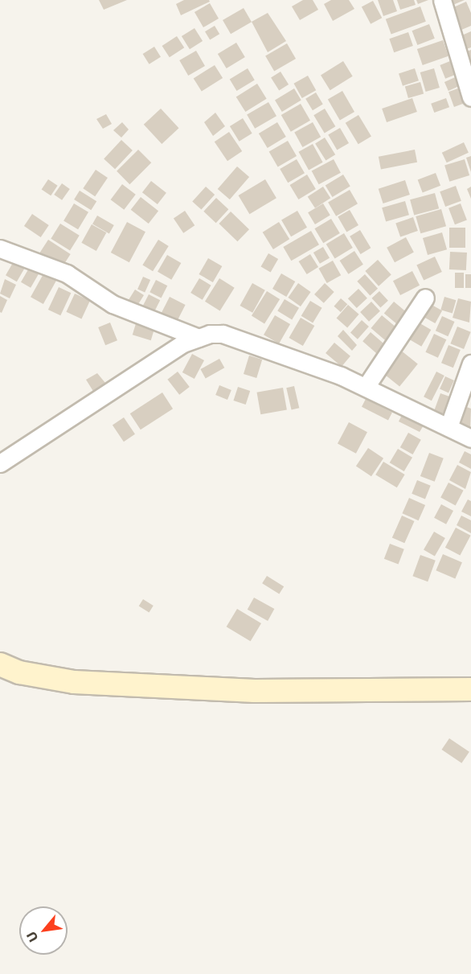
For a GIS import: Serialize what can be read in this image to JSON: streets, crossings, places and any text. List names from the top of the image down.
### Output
{
  "north": "bottom left"
}
